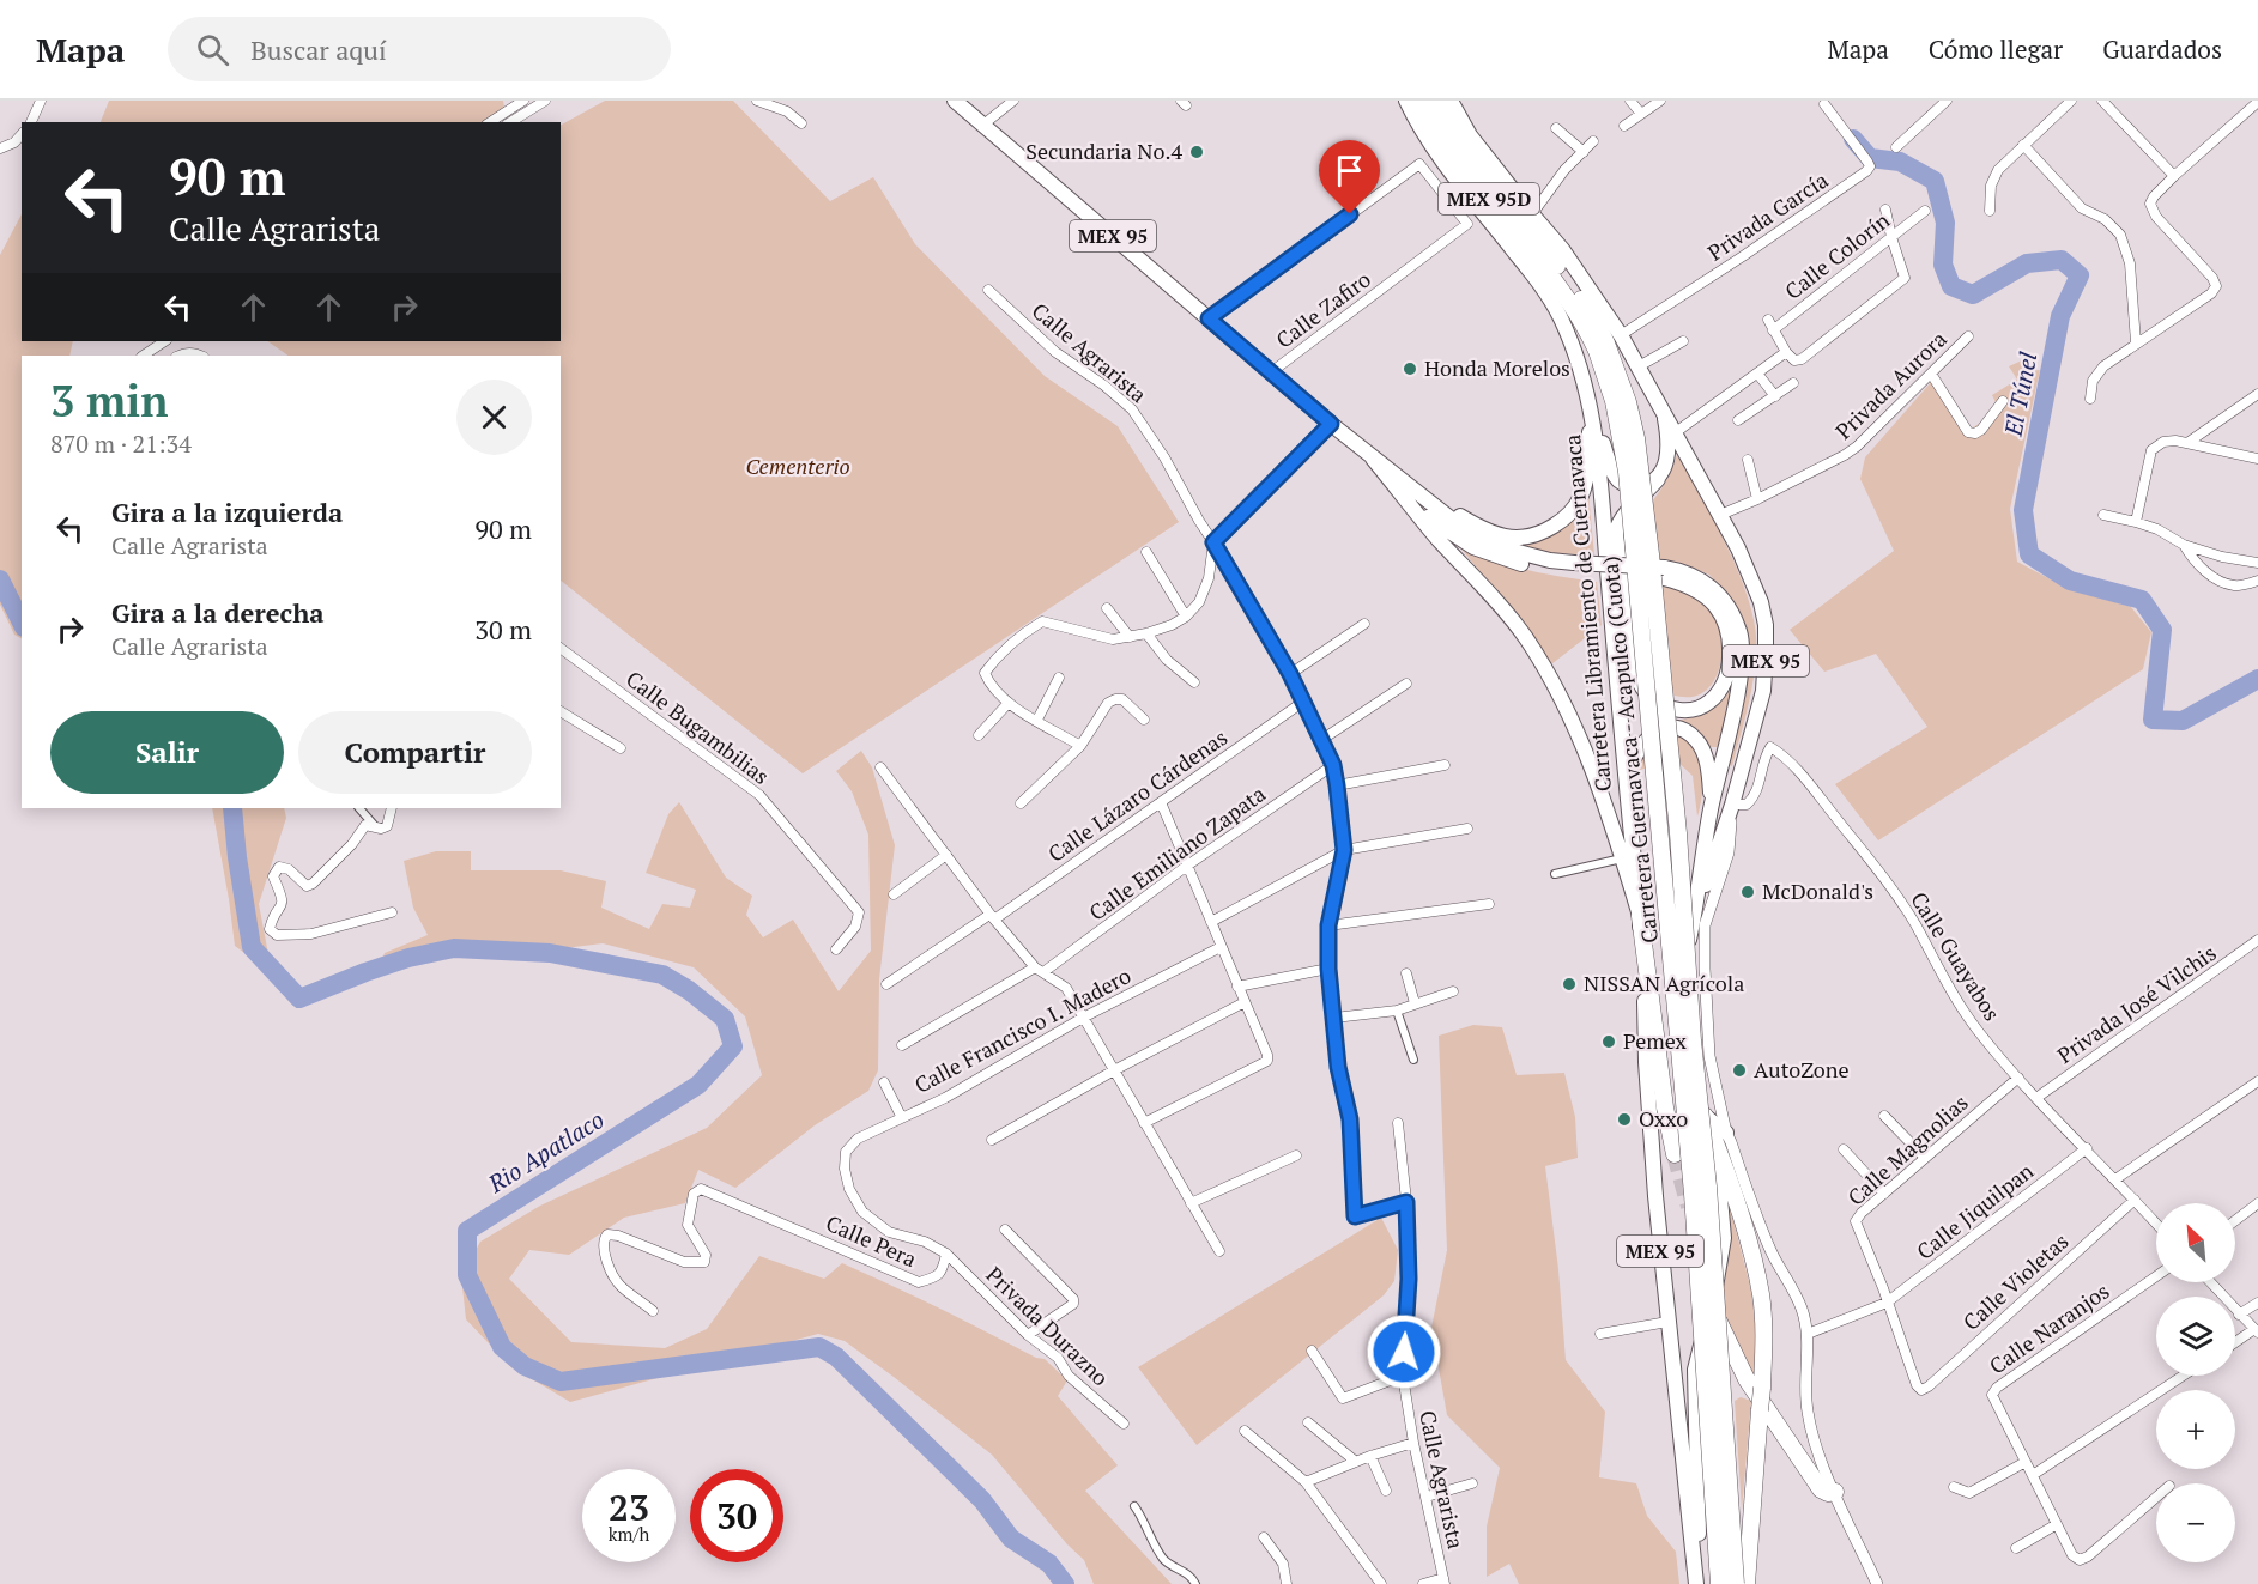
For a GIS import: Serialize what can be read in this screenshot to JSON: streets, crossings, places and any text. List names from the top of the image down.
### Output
{
  "streets": {
    "highway": ["MEX 95D", "Carretera Cuernavaca - Acapulco (Cuota)"],
    "main road": ["MEX 95", "Carretera Libramiento de Cuernavaca"],
    "street": [
      "Privada García",
      "Calle Colorín",
      "Calle Zafiro",
      "Calle Agrarista",
      "Privada Aurora",
      "Calle Bugambilias",
      "Calle Lázaro Cárdenas",
      "Calle Emiliano Zapata",
      "Calle Guayabos",
      "Privada José Vilchis",
      "Calle Francisco I. Madero",
      "Calle Magnolias",
      "Calle Jiquilpan",
      "Calle Pera",
      "Calle Violetas",
      "Privada Durazno",
      "Calle Naranjos"
    ]
  },
  "crossings": [
    ["Privada García", "MEX 95"],
    ["MEX 95", "Calle Zafiro"],
    ["MEX 95", "Privada Aurora"],
    ["MEX 95", "Carretera Libramiento de Cuernavaca"],
    ["MEX 95", "Calle Guayabos"],
    ["Calle Agrarista", "Calle Lázaro Cárdenas"],
    ["Calle Agrarista", "Calle Emiliano Zapata"],
    ["Calle Guayabos", "Privada José Vilchis"],
    ["Calle Guayabos", "Calle Magnolias"],
    ["Calle Guayabos", "Calle Jiquilpan"],
    ["Calle Guayabos", "Calle Violetas"],
    ["Calle Francisco I. Madero", "Calle Pera"],
    ["Calle Magnolias", "Calle Jiquilpan"],
    ["Calle Magnolias", "Calle Violetas"],
    ["Calle Jiquilpan", "Calle Violetas"],
    ["Calle Pera", "Privada Durazno"]
  ],
  "water": ["El Túnel", "Rio Apatlaco"],
  "parks": ["Cementerio"],
  "places": [
    "Secundaria No.4",
    "Honda Morelos",
    "McDonald's",
    "NISSAN Agrícola",
    "Pemex",
    "AutoZone",
    "Oxxo"
  ],
  "north": "top left",
  "page": {
    "header": "Mapa",
    "search": "Buscar aquí",
    "nav": ["Mapa", "Cómo llegar", "Guardados"],
    "turn": ["90 m", "Calle Agrarista"],
    "heading": ["3 min", "870 m · 21:34"],
    "list": [
      {
        "name": "Gira a la izquierda",
        "note": "Calle Agrarista",
        "value": "90 m"
      },
      {
        "name": "Gira a la derecha",
        "note": "Calle Agrarista",
        "value": "30 m"
      }
    ],
    "buttons": ["Salir", "Compartir"],
    "map_buttons": ["+", "−"],
    "speed": "23 km/h",
    "limit": "30"
  }
}
